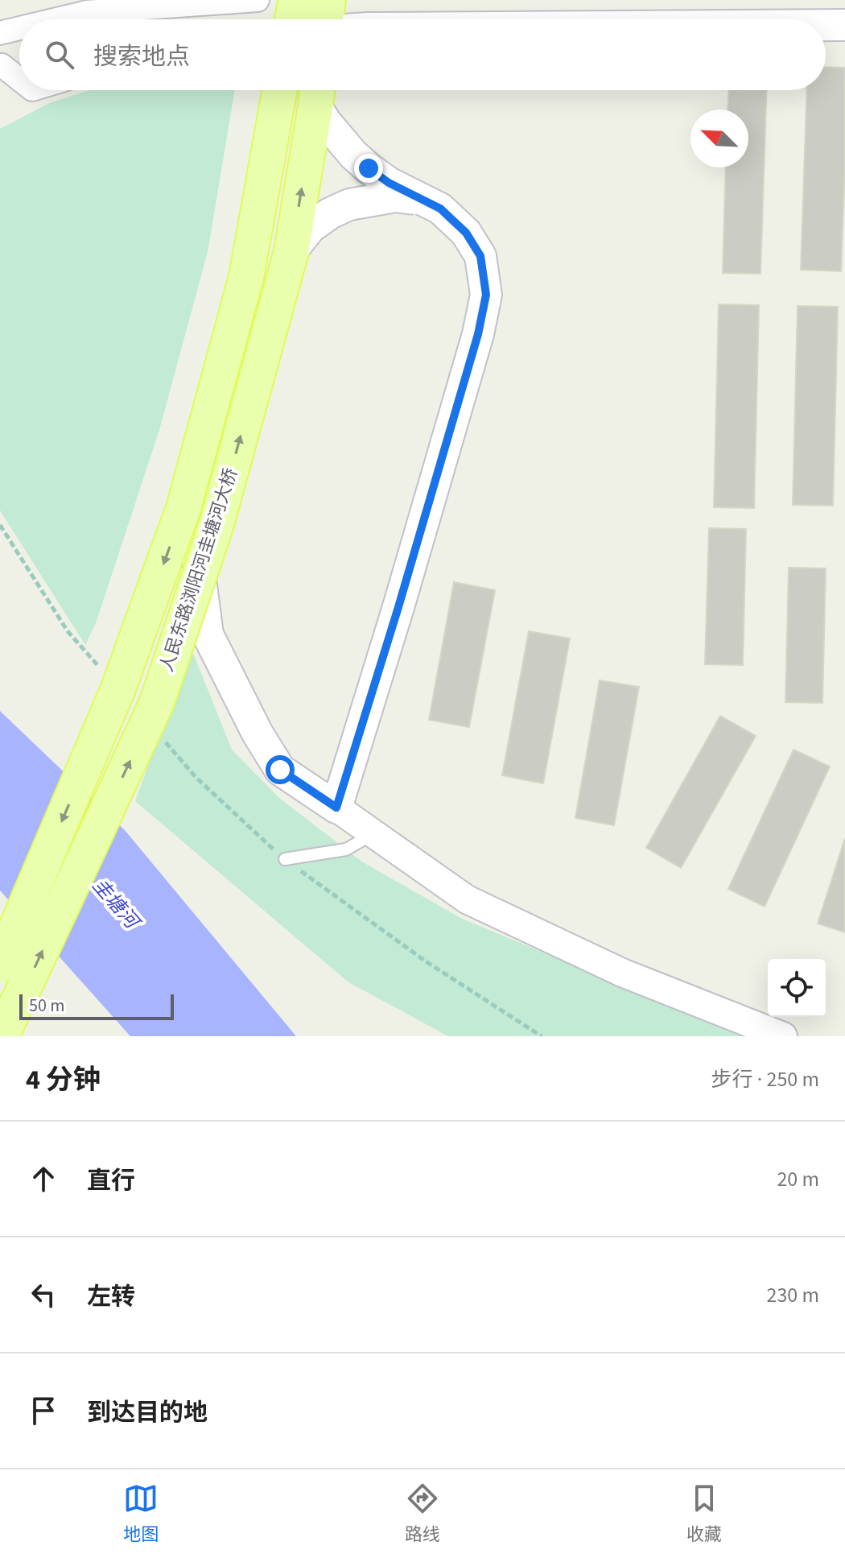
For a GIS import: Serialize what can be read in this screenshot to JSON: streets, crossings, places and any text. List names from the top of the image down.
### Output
{
  "streets": {
    "main road": ["人民东路浏阳河圭塘河大桥"]
  },
  "water": ["圭塘河"],
  "scale_bar": "50 m",
  "north": "top left",
  "page": {
    "search": "搜索地点",
    "scale": "50 m",
    "heading": ["4 分钟", "步行 · 250 m"],
    "list": [
      ["直行", "20 m"],
      ["左转", "230 m"],
      "到达目的地"
    ],
    "nav": ["地图", "路线", "收藏"]
  }
}
